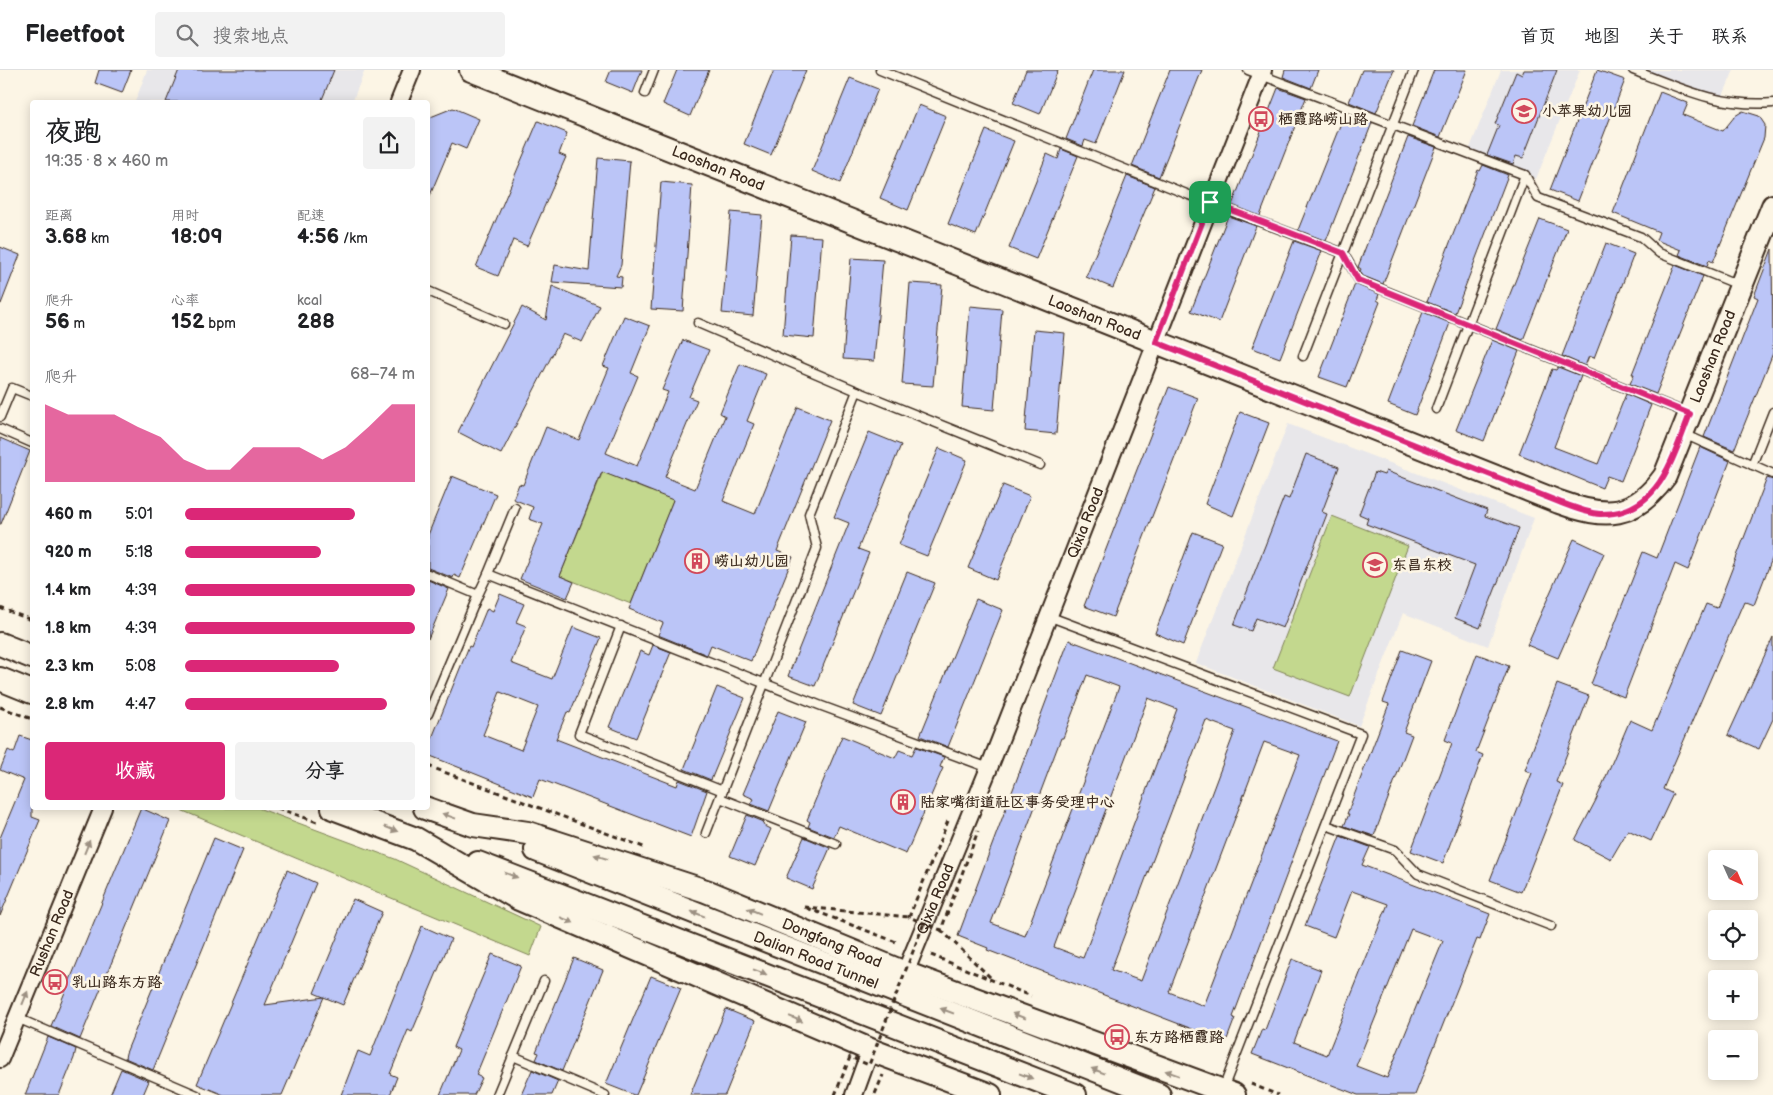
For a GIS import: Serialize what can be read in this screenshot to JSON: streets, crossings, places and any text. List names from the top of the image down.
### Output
{
  "streets": {
    "main road": ["Laoshan Road", "Dongfang Road", "Dalian Road Tunnel"],
    "street": ["Qixia Road", "Rushan Road"]
  },
  "crossings": [
    ["Laoshan Road", "Qixia Road"],
    ["Qixia Road", "Dongfang Road"],
    ["Dongfang Road", "Dalian Road Tunnel"]
  ],
  "one_way": ["Rushan Road"],
  "places": {
    "school or university": ["小苹果幼儿园", "东昌东校"],
    "bus stop": ["栖霞路崂山路", "乳山路东方路", "东方路栖霞路"],
    "building": ["崂山幼儿园", "陆家嘴街道社区事务受理中心"]
  },
  "north": "bottom right",
  "page": {
    "header": "Fleetfoot",
    "search": "搜索地点",
    "nav": [
      "首页",
      "地图",
      "关于",
      "联系"
    ],
    "heading": ["夜跑", "19:35 · 8 × 460 m"],
    "stats": [
      ["距离", "3.68 km"],
      ["用时", "18:09"],
      ["配速", "4:56 /km"],
      ["爬升", "56 m"],
      ["心率", "152 bpm"],
      ["kcal", "288"]
    ],
    "chart": ["爬升", "68–74 m"],
    "list": [
      {
        "name": "460 m",
        "note": "5:01"
      },
      {
        "name": "920 m",
        "note": "5:18"
      },
      {
        "name": "1.4 km",
        "note": "4:39"
      },
      {
        "name": "1.8 km",
        "note": "4:39"
      },
      {
        "name": "2.3 km",
        "note": "5:08"
      },
      {
        "name": "2.8 km",
        "note": "4:47"
      }
    ],
    "buttons": ["收藏", "分享"],
    "map_buttons": ["+", "−"]
  }
}
